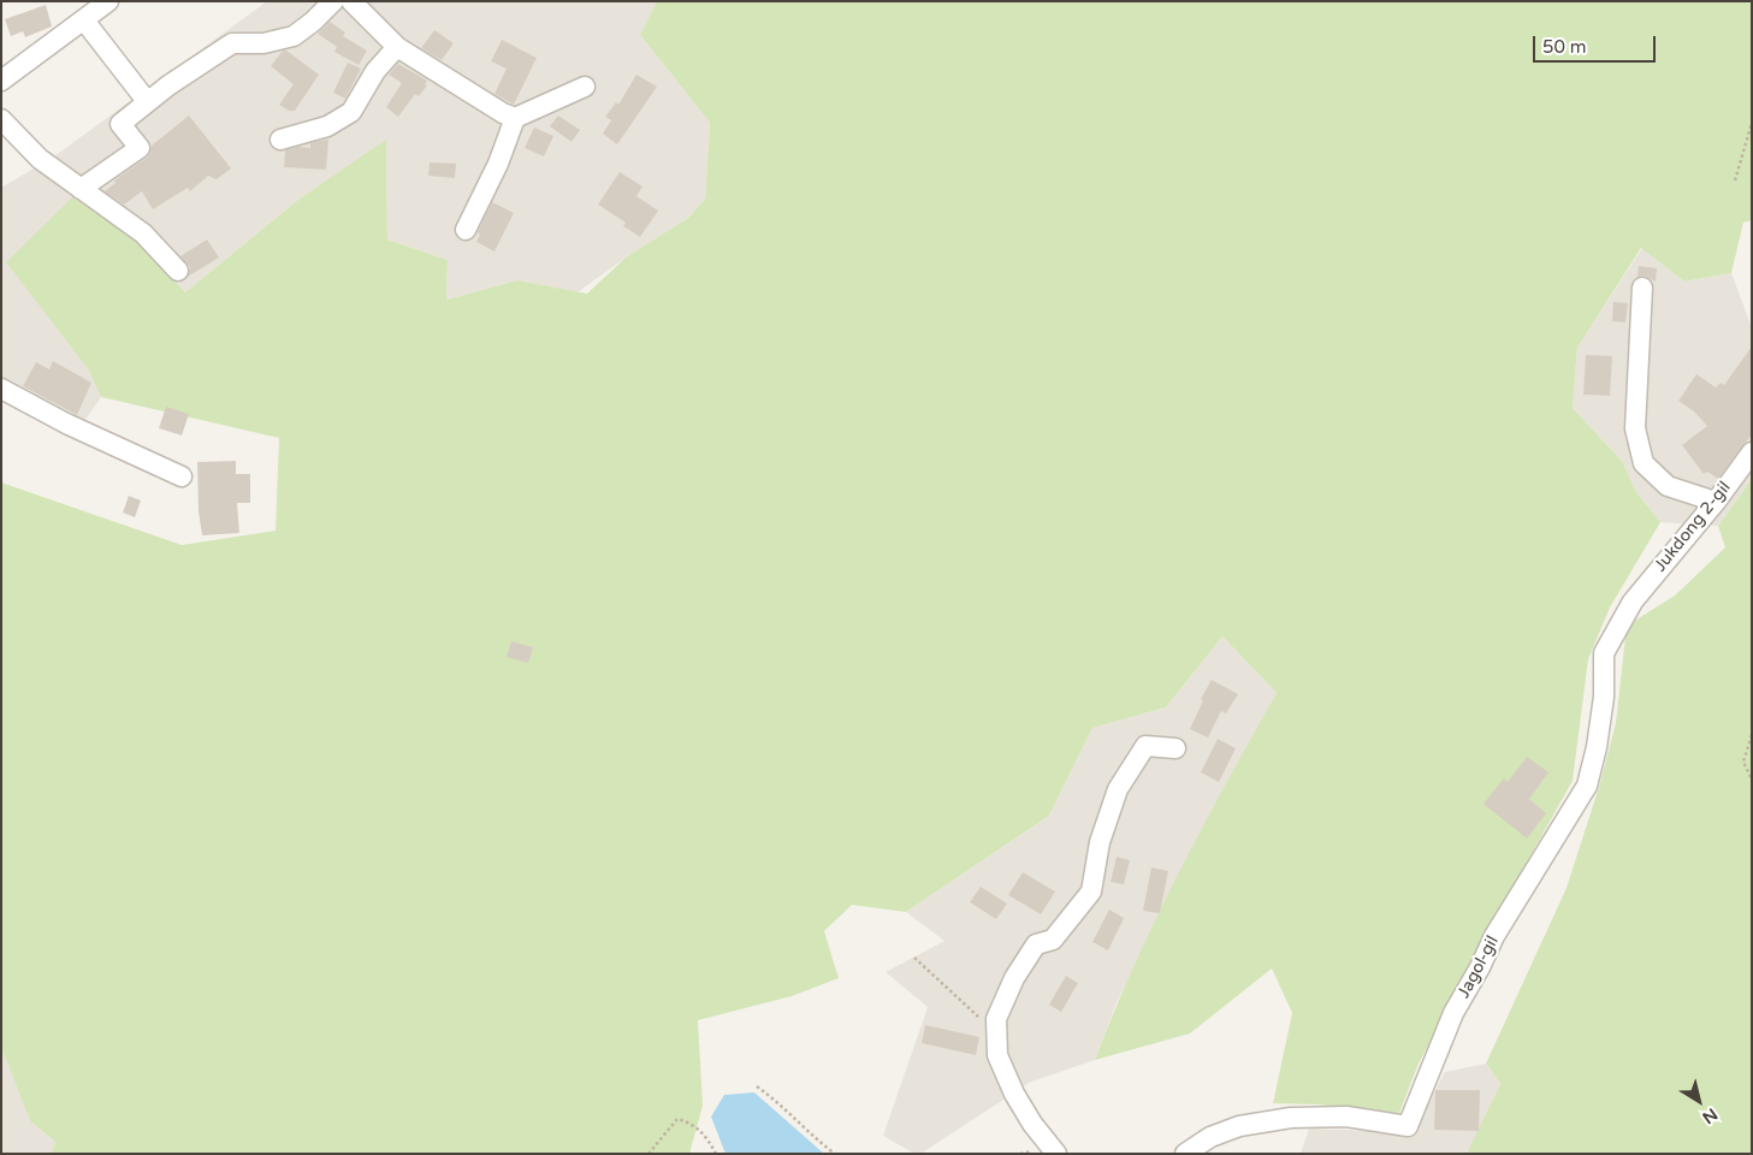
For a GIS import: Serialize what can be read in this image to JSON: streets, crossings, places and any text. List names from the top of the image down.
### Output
{
  "streets": {
    "street": ["Jukdong 2-gil", "Jagol-gil"]
  },
  "crossings": [
    ["Jukdong 2-gil", "Jagol-gil"]
  ],
  "scale_bar": "50 m",
  "north": "bottom right"
}
